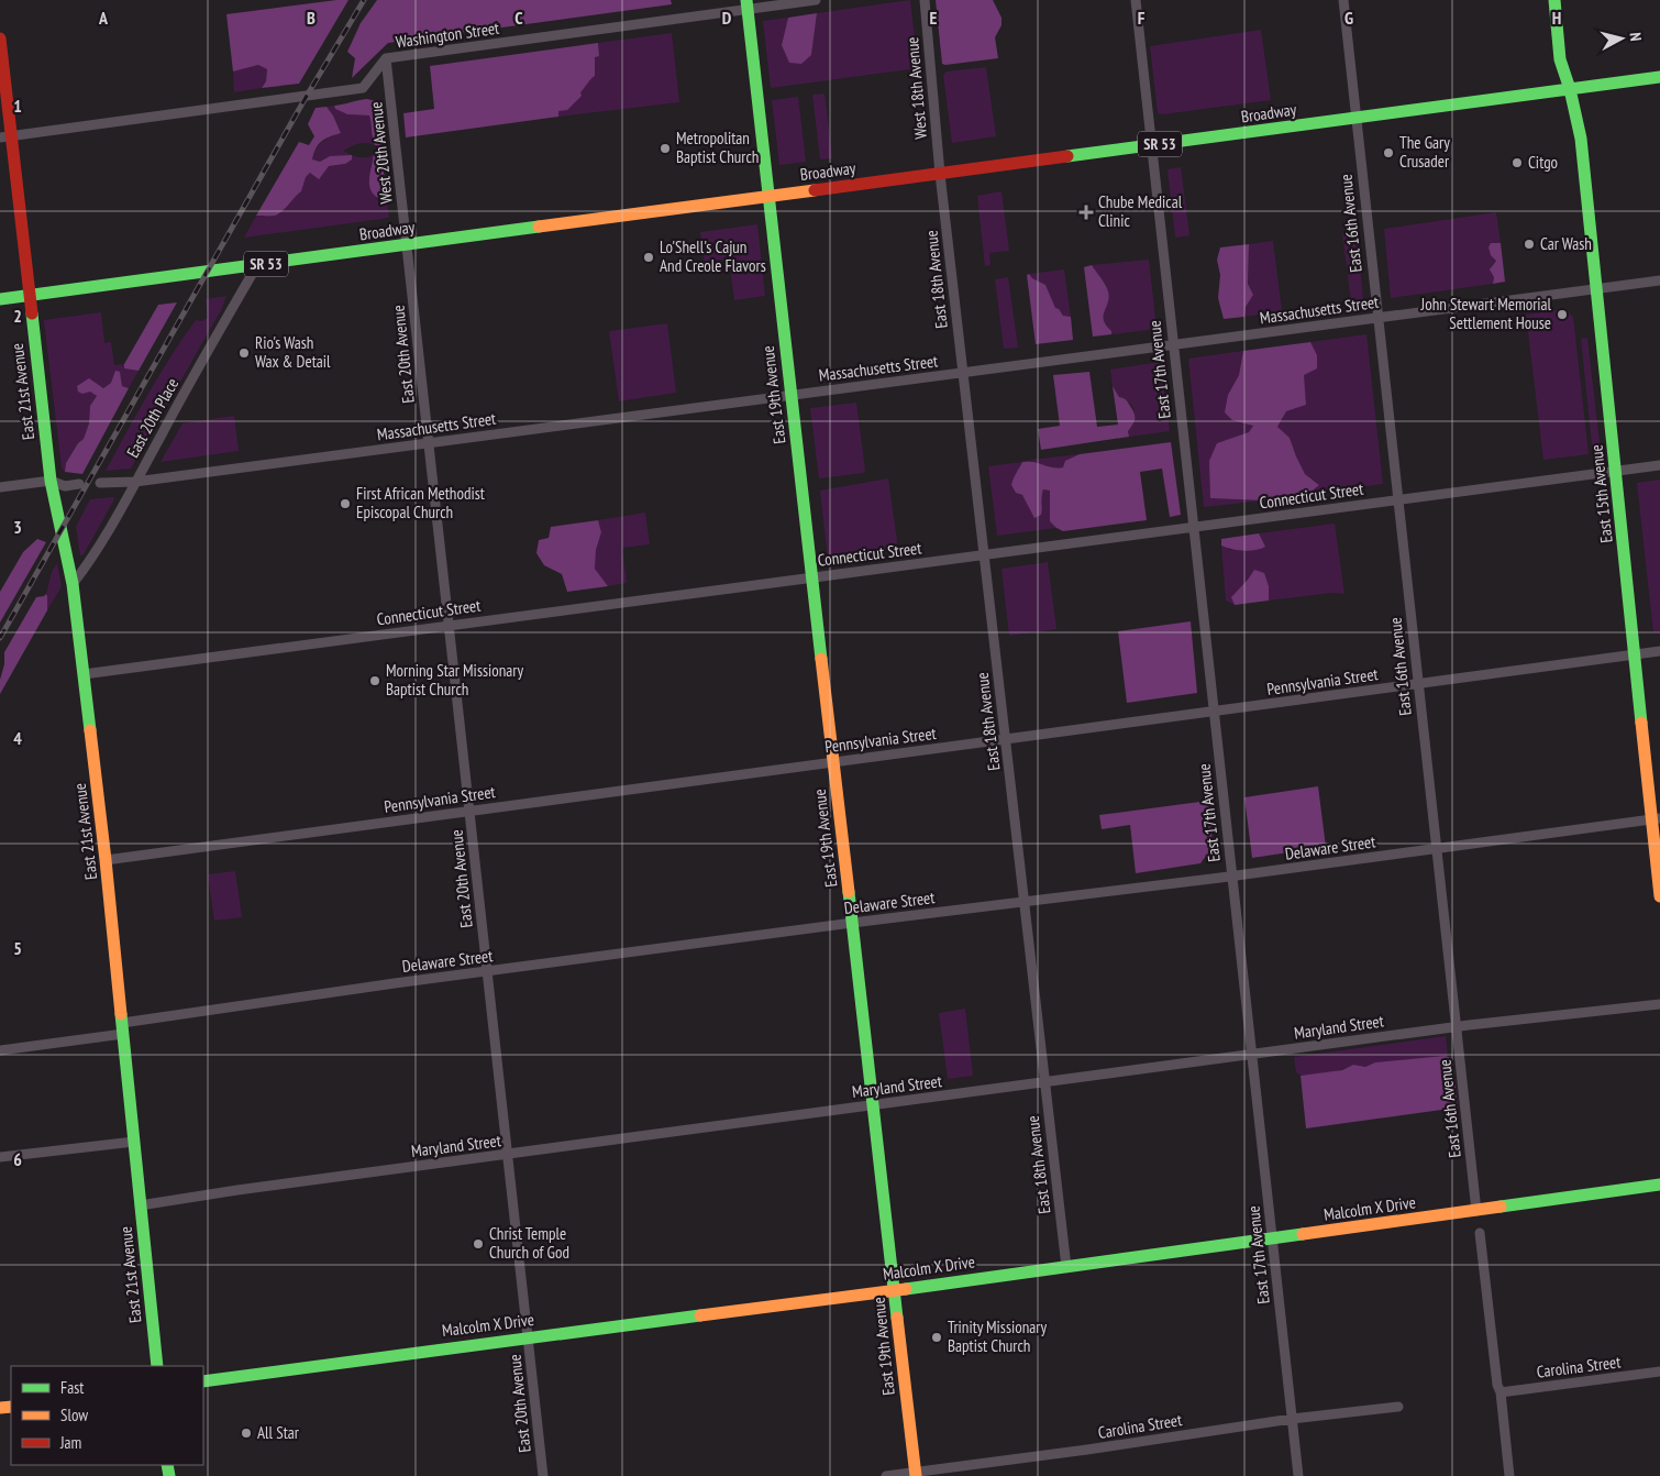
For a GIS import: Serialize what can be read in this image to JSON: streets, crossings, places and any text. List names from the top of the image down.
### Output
{
  "streets": {
    "street": [
      "Washington Street",
      "West 18th Avenue",
      "Broadway",
      "SR 53",
      "West 20th Avenue",
      "East 16th Avenue",
      "East 18th Avenue",
      "Massachusetts Street",
      "East 20th Avenue",
      "East 17th Avenue",
      "East 21st Avenue",
      "East 19th Avenue",
      "East 20th Place",
      "East 15th Avenue",
      "Connecticut Street",
      "Pennsylvania Street",
      "Delaware Street",
      "Maryland Street",
      "Malcolm X Drive",
      "Carolina Street"
    ]
  },
  "crossings": [
    ["Washington Street", "West 20th Avenue"],
    ["Washington Street", "East 21st Avenue"],
    ["Washington Street", "East 19th Avenue"],
    ["West 18th Avenue", "Broadway"],
    ["West 18th Avenue", "East 18th Avenue"],
    ["Broadway", "West 20th Avenue"],
    ["Broadway", "East 16th Avenue"],
    ["Broadway", "East 18th Avenue"],
    ["Broadway", "East 20th Avenue"],
    ["Broadway", "East 17th Avenue"],
    ["Broadway", "East 21st Avenue"],
    ["Broadway", "East 19th Avenue"],
    ["Broadway", "East 20th Place"],
    ["Broadway", "East 15th Avenue"],
    ["West 20th Avenue", "East 20th Avenue"],
    ["East 16th Avenue", "Massachusetts Street"],
    ["East 16th Avenue", "Connecticut Street"],
    ["East 16th Avenue", "Pennsylvania Street"],
    ["East 16th Avenue", "Delaware Street"],
    ["East 16th Avenue", "Maryland Street"],
    ["East 16th Avenue", "Malcolm X Drive"],
    ["East 18th Avenue", "Massachusetts Street"],
    ["East 18th Avenue", "Connecticut Street"],
    ["East 18th Avenue", "Pennsylvania Street"],
    ["East 18th Avenue", "Delaware Street"],
    ["East 18th Avenue", "Maryland Street"],
    ["East 18th Avenue", "Malcolm X Drive"],
    ["Massachusetts Street", "East 20th Avenue"],
    ["Massachusetts Street", "East 17th Avenue"],
    ["Massachusetts Street", "East 19th Avenue"],
    ["Massachusetts Street", "East 20th Place"],
    ["Massachusetts Street", "East 15th Avenue"],
    ["East 20th Avenue", "Connecticut Street"],
    ["East 20th Avenue", "Pennsylvania Street"],
    ["East 20th Avenue", "Delaware Street"],
    ["East 20th Avenue", "Maryland Street"],
    ["East 20th Avenue", "Malcolm X Drive"],
    ["East 17th Avenue", "Connecticut Street"],
    ["East 17th Avenue", "Pennsylvania Street"],
    ["East 17th Avenue", "Delaware Street"],
    ["East 17th Avenue", "Maryland Street"],
    ["East 17th Avenue", "Malcolm X Drive"],
    ["East 17th Avenue", "Carolina Street"],
    ["East 21st Avenue", "East 20th Place"],
    ["East 21st Avenue", "Connecticut Street"],
    ["East 21st Avenue", "Pennsylvania Street"],
    ["East 21st Avenue", "Delaware Street"],
    ["East 21st Avenue", "Maryland Street"],
    ["East 19th Avenue", "Connecticut Street"],
    ["East 19th Avenue", "Pennsylvania Street"],
    ["East 19th Avenue", "Delaware Street"],
    ["East 19th Avenue", "Maryland Street"],
    ["East 19th Avenue", "Malcolm X Drive"],
    ["East 19th Avenue", "Carolina Street"],
    ["East 15th Avenue", "Connecticut Street"],
    ["East 15th Avenue", "Pennsylvania Street"],
    ["East 15th Avenue", "Delaware Street"]
  ],
  "places": {
    "other": [
      "Metropolitan Baptist Church",
      "The Gary Crusader",
      "Citgo",
      "Car Wash",
      "Lo'Shell's Cajun And Creole Flavors",
      "John Stewart Memorial Settlement House",
      "Rio's Wash Wax & Detail",
      "First African Methodist Episcopal Church",
      "Morning Star Missionary Baptist Church",
      "Christ Temple Church of God",
      "Trinity Missionary Baptist Church",
      "All Star"
    ],
    "health": ["Chube Medical Clinic"]
  },
  "legend": ["Fast", "Slow", "Jam"],
  "north": "right",
  "grid": {
    "columns": [
      "A",
      "B",
      "C",
      "D",
      "E",
      "F",
      "G",
      "H"
    ],
    "rows": [
      "1",
      "2",
      "3",
      "4",
      "5",
      "6"
    ]
  }
}
